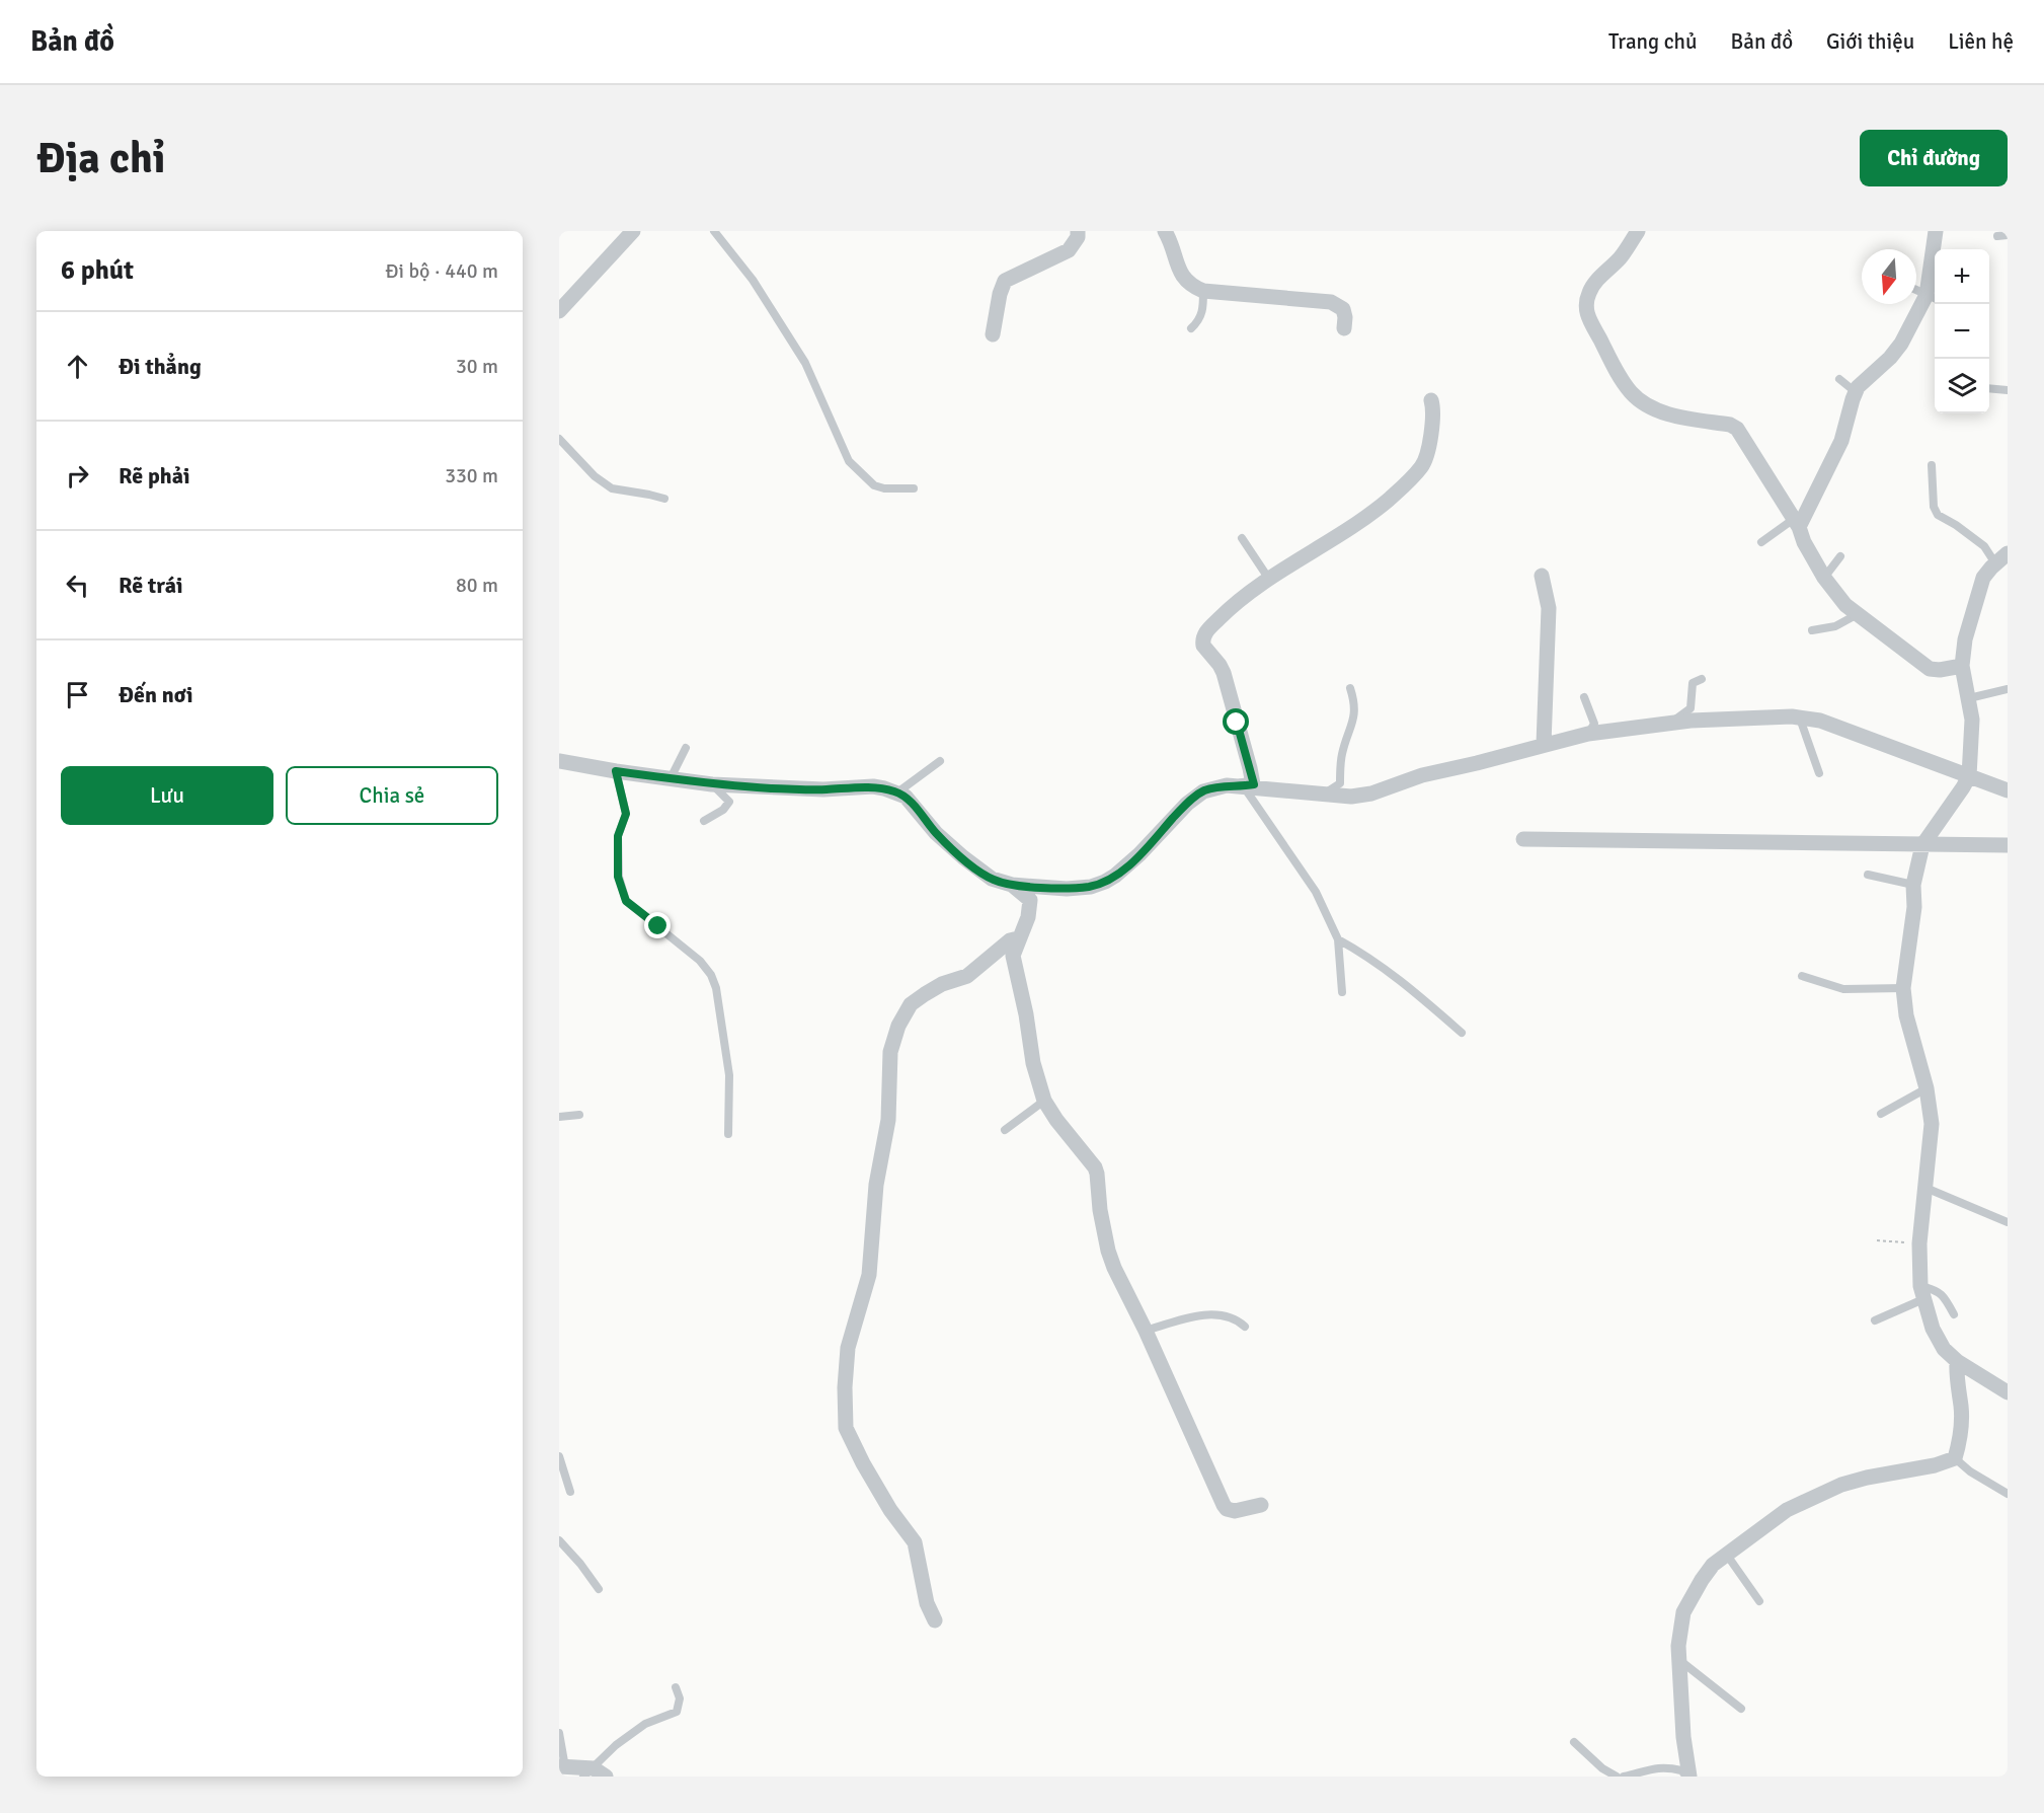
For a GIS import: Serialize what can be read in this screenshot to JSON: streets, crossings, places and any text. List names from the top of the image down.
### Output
{
  "north": "bottom",
  "page": {
    "header": "Bản đồ",
    "nav": [
      "Trang chủ",
      "Bản đồ",
      "Giới thiệu",
      "Liên hệ"
    ],
    "buttons": [
      "Chỉ đường",
      ["Lưu", "Chia sẻ"]
    ],
    "title": "Địa chỉ",
    "heading": ["6 phút", "Đi bộ · 440 m"],
    "map_buttons": ["+", "−"],
    "list": [
      ["Đi thẳng", "30 m"],
      ["Rẽ phải", "330 m"],
      ["Rẽ trái", "80 m"],
      "Đến nơi"
    ]
  }
}
